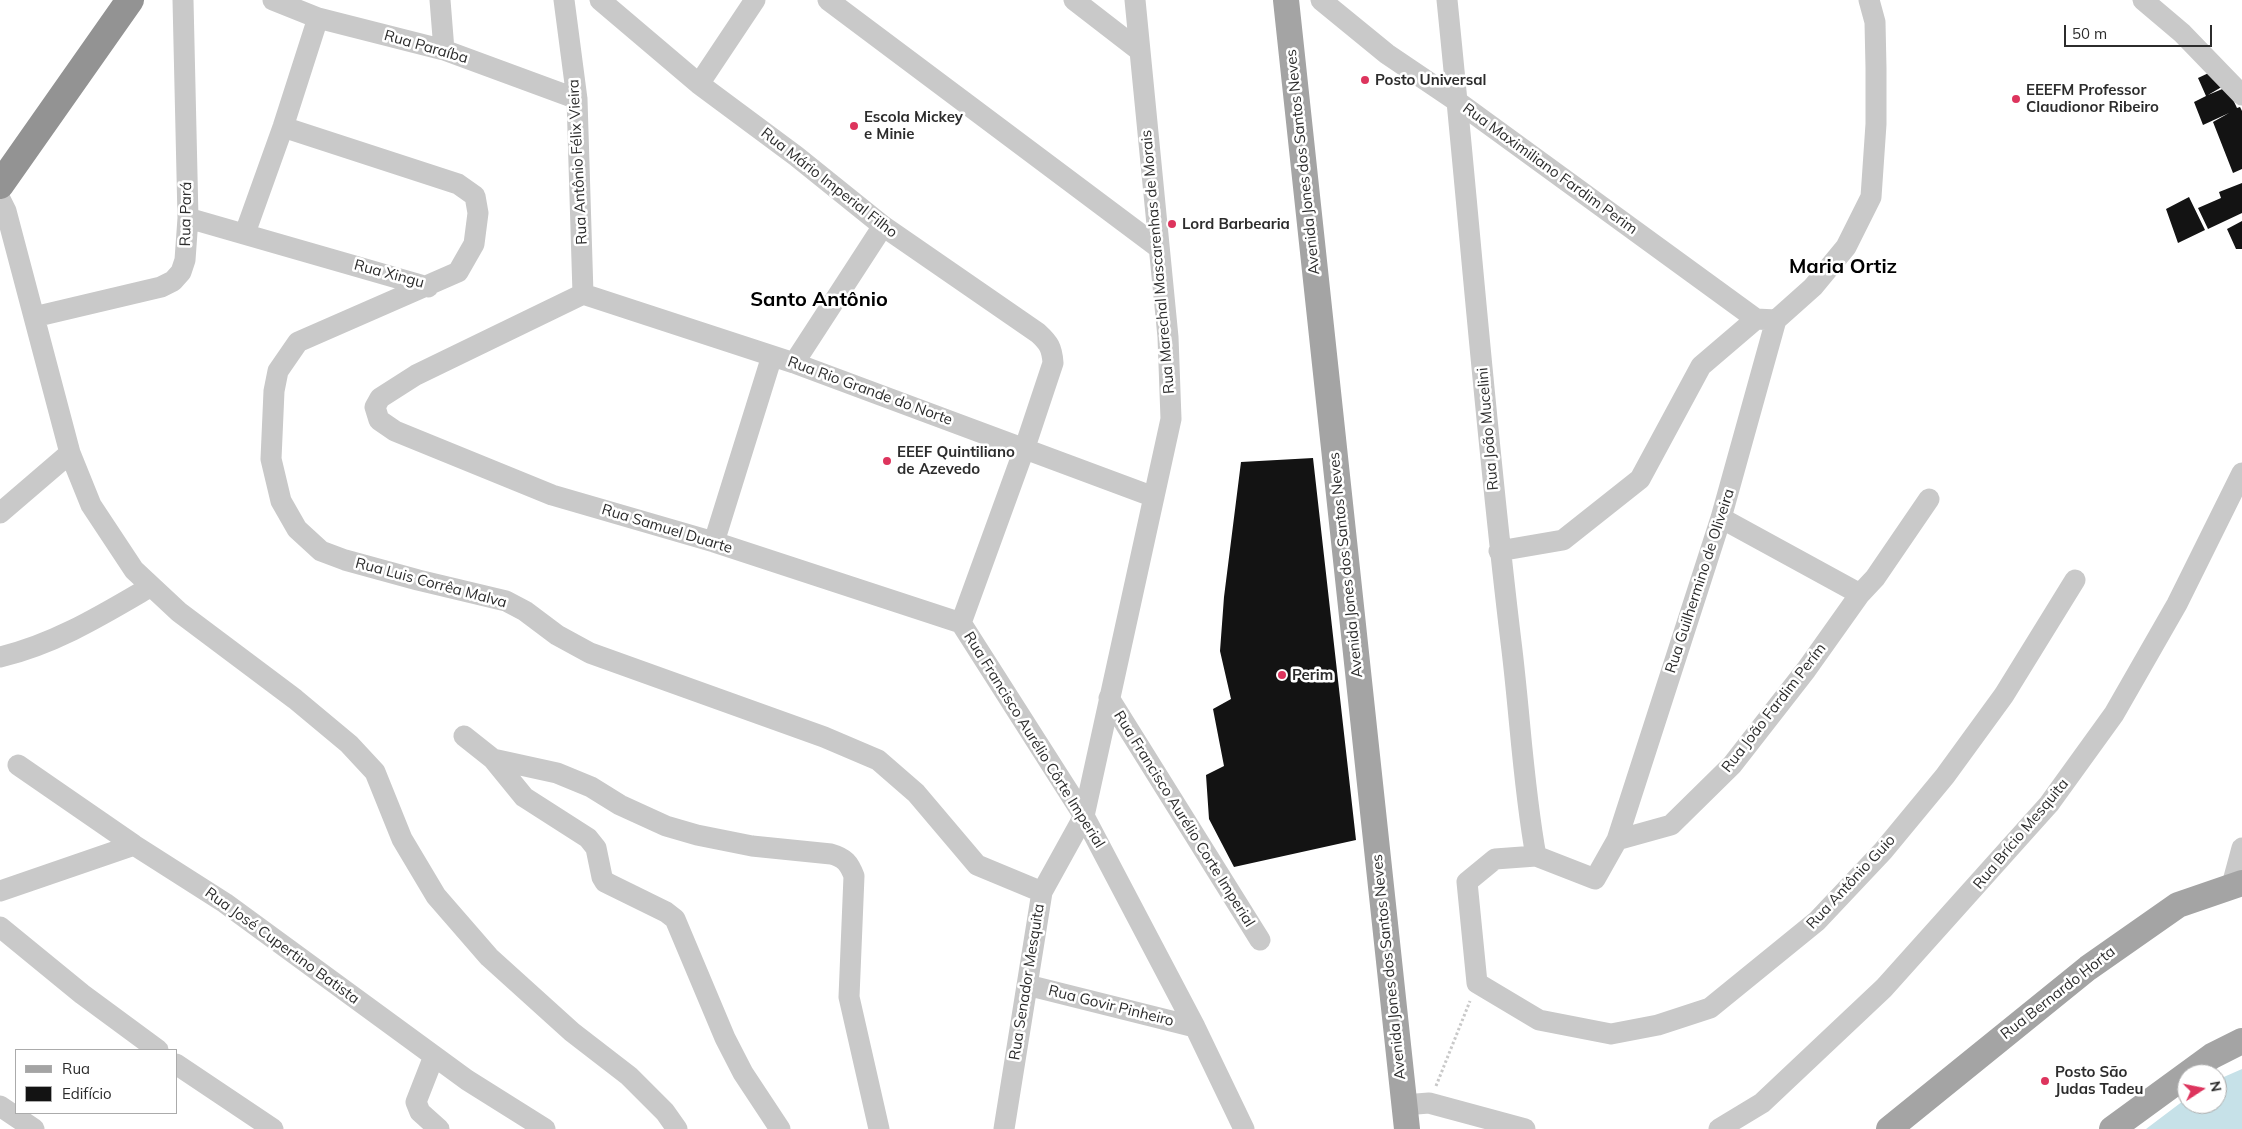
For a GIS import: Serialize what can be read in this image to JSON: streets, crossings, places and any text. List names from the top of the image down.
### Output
{
  "streets": {
    "main road": ["Avenida Jones dos Santos Neves", "Rua Bernardo Horta"],
    "street": [
      "Rua Paraíba",
      "Rua Antônio Félix Vieira",
      "Rua Maximiliano Fardim Perim",
      "Rua Mário Imperial Filho",
      "Rua Pará",
      "Rua Marechal Mascarenhas de Morais",
      "Rua Xingu",
      "Rua Rio Grande do Norte",
      "Rua João Mucelini",
      "Rua Samuel Duarte",
      "Rua Guilhermino de Oliveira",
      "Rua Luis Corrêa Malva",
      "Rua João Fardim Perím",
      "Rua Francisco Aurélio Côrte Imperial",
      "Rua Francisco Aurélio Corte Imperial",
      "Rua Brício Mesquita",
      "Rua Antônio Guio",
      "Rua José Cupertino Batista",
      "Rua Senador Mesquita",
      "Rua Govir Pinheiro"
    ]
  },
  "crossings": [
    ["Rua Paraíba", "Rua Antônio Félix Vieira"],
    ["Rua Antônio Félix Vieira", "Rua Rio Grande do Norte"],
    ["Rua Antônio Félix Vieira", "Rua Samuel Duarte"],
    ["Rua Maximiliano Fardim Perim", "Rua João Mucelini"],
    ["Rua Maximiliano Fardim Perim", "Rua Guilhermino de Oliveira"],
    ["Rua Mário Imperial Filho", "Rua Francisco Aurélio Côrte Imperial"],
    ["Rua Pará", "Rua Xingu"],
    ["Rua Marechal Mascarenhas de Morais", "Rua Rio Grande do Norte"],
    ["Rua Marechal Mascarenhas de Morais", "Rua Francisco Aurélio Corte Imperial"],
    ["Rua Marechal Mascarenhas de Morais", "Rua Senador Mesquita"],
    ["Rua Xingu", "Rua Luis Corrêa Malva"],
    ["Rua Rio Grande do Norte", "Rua Samuel Duarte"],
    ["Rua Rio Grande do Norte", "Rua Francisco Aurélio Côrte Imperial"],
    ["Rua Samuel Duarte", "Rua Francisco Aurélio Côrte Imperial"],
    ["Rua Guilhermino de Oliveira", "Rua João Fardim Perím"],
    ["Rua Luis Corrêa Malva", "Rua Senador Mesquita"],
    ["Rua Francisco Aurélio Côrte Imperial", "Rua Senador Mesquita"],
    ["Rua Francisco Aurélio Côrte Imperial", "Rua Govir Pinheiro"],
    ["Rua Francisco Aurélio Corte Imperial", "Rua Senador Mesquita"],
    ["Rua Senador Mesquita", "Rua Govir Pinheiro"]
  ],
  "districts": ["Maria Ortiz", "Santo Antônio"],
  "places": [
    "Posto Universal",
    "EEEFM Professor Claudionor Ribeiro",
    "Escola Mickey e Minie",
    "Lord Barbearia",
    "EEEF Quintiliano de Azevedo",
    "Perim",
    "Posto São Judas Tadeu"
  ],
  "legend": ["Rua", "Edifício"],
  "scale_bar": "50 m",
  "north": "right"
}
